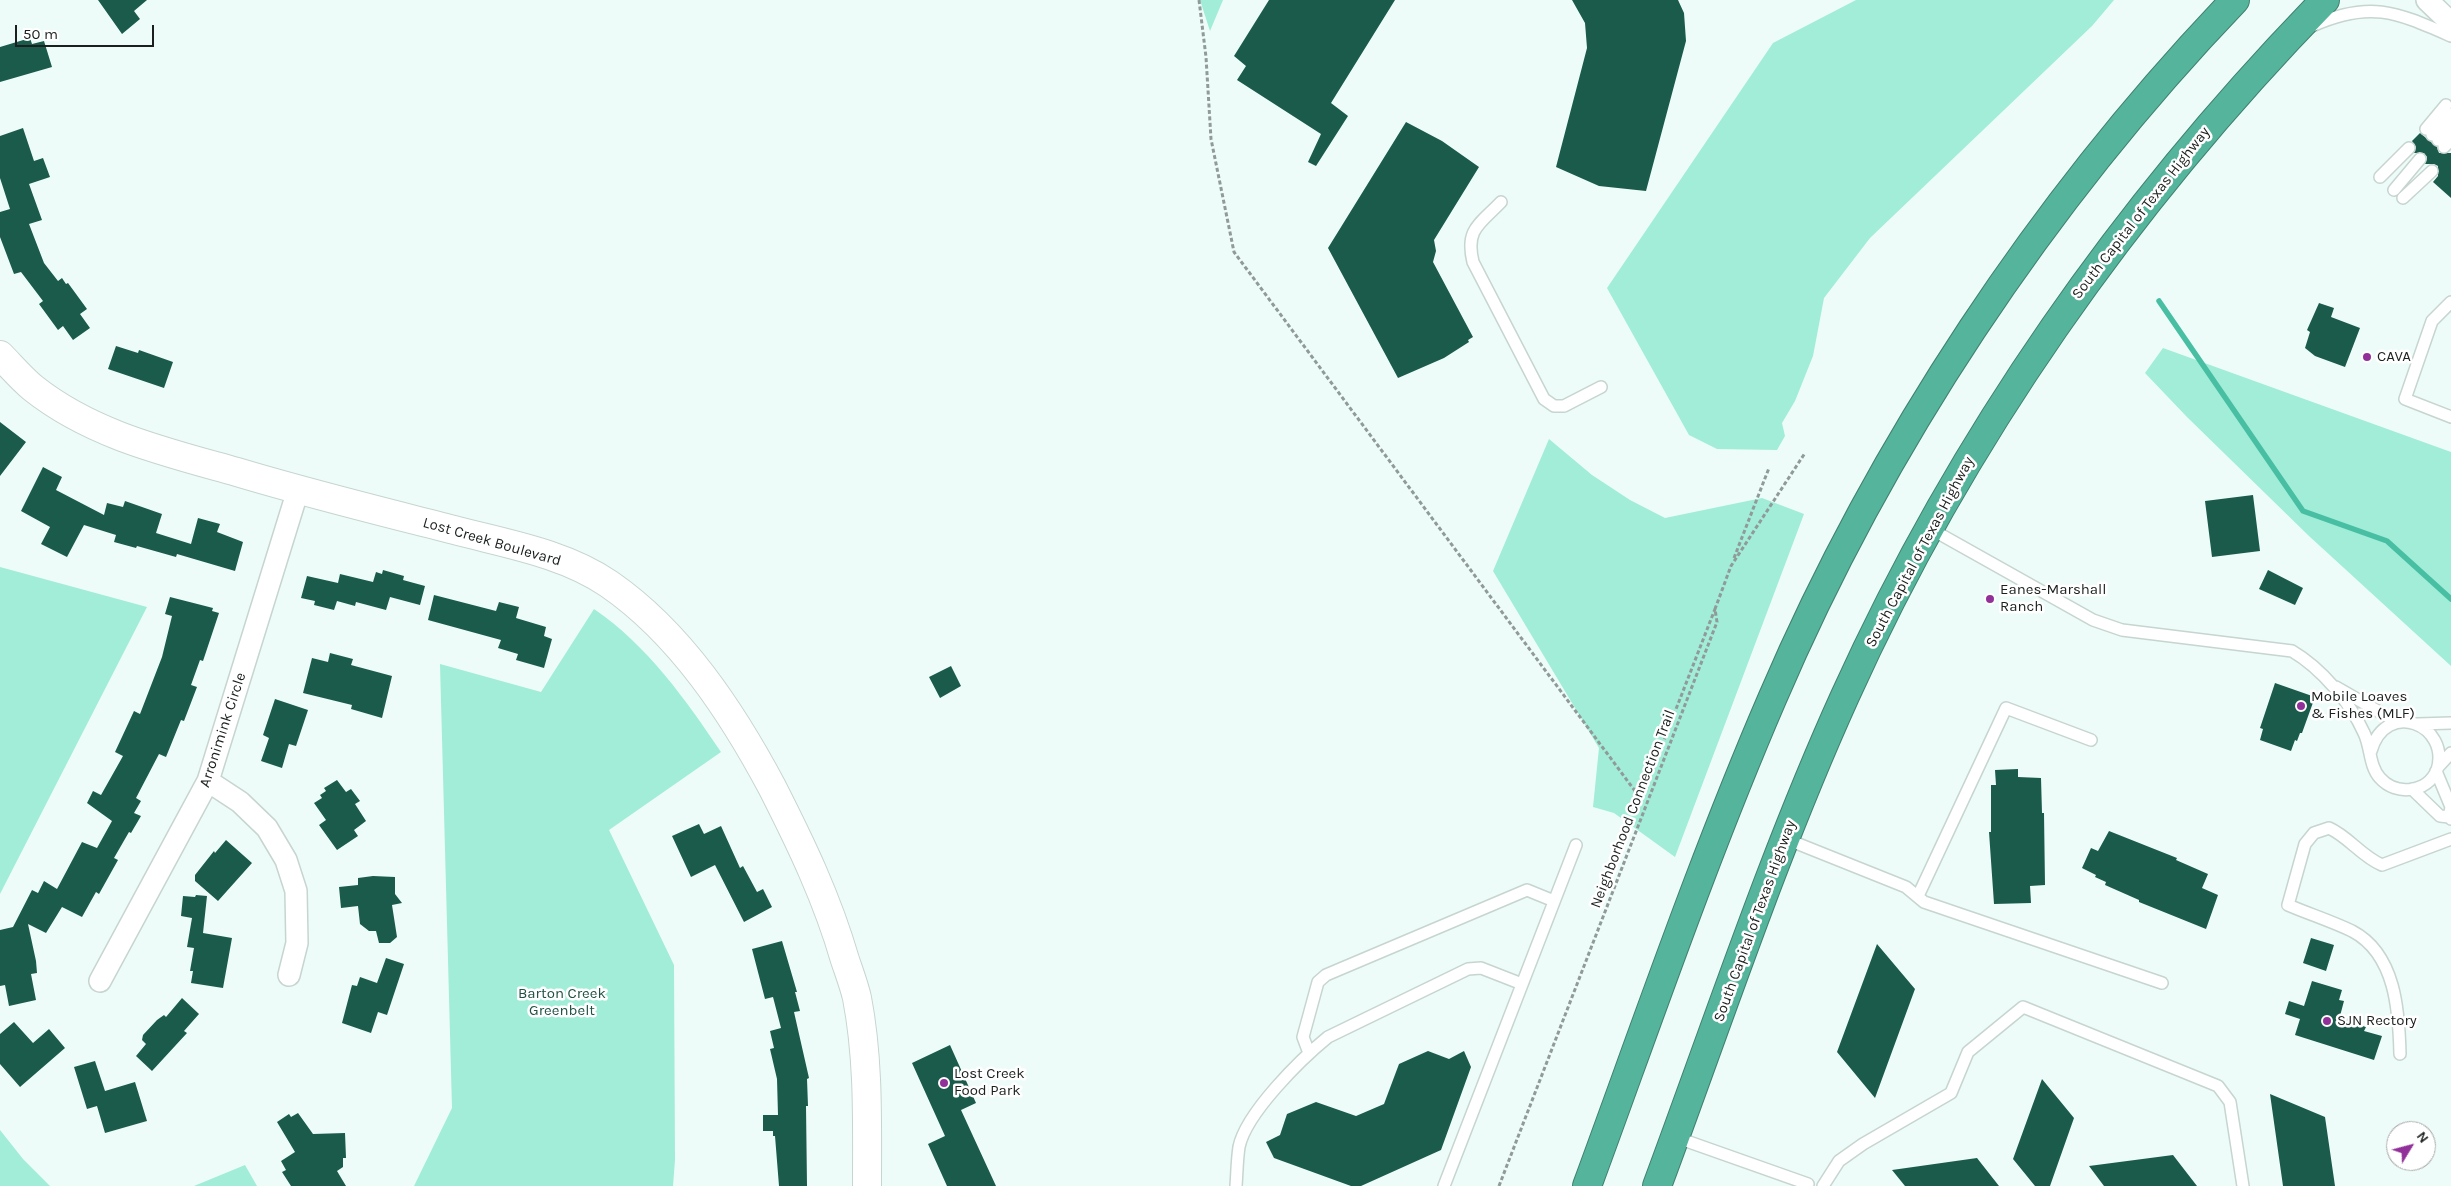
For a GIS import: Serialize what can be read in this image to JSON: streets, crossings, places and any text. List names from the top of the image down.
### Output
{
  "streets": {
    "highway": ["South Capital of Texas Highway"],
    "street": ["Lost Creek Boulevard", "Arronimink Circle"],
    "path": ["Neighborhood Connection Trail"]
  },
  "crossings": [
    ["Lost Creek Boulevard", "Arronimink Circle"]
  ],
  "parks": ["Barton Creek Greenbelt"],
  "places": [
    "CAVA",
    "Eanes-Marshall Ranch",
    "Mobile Loaves & Fishes (MLF)",
    "SJN Rectory",
    "Lost Creek Food Park"
  ],
  "scale_bar": "50 m",
  "north": "top right"
}
